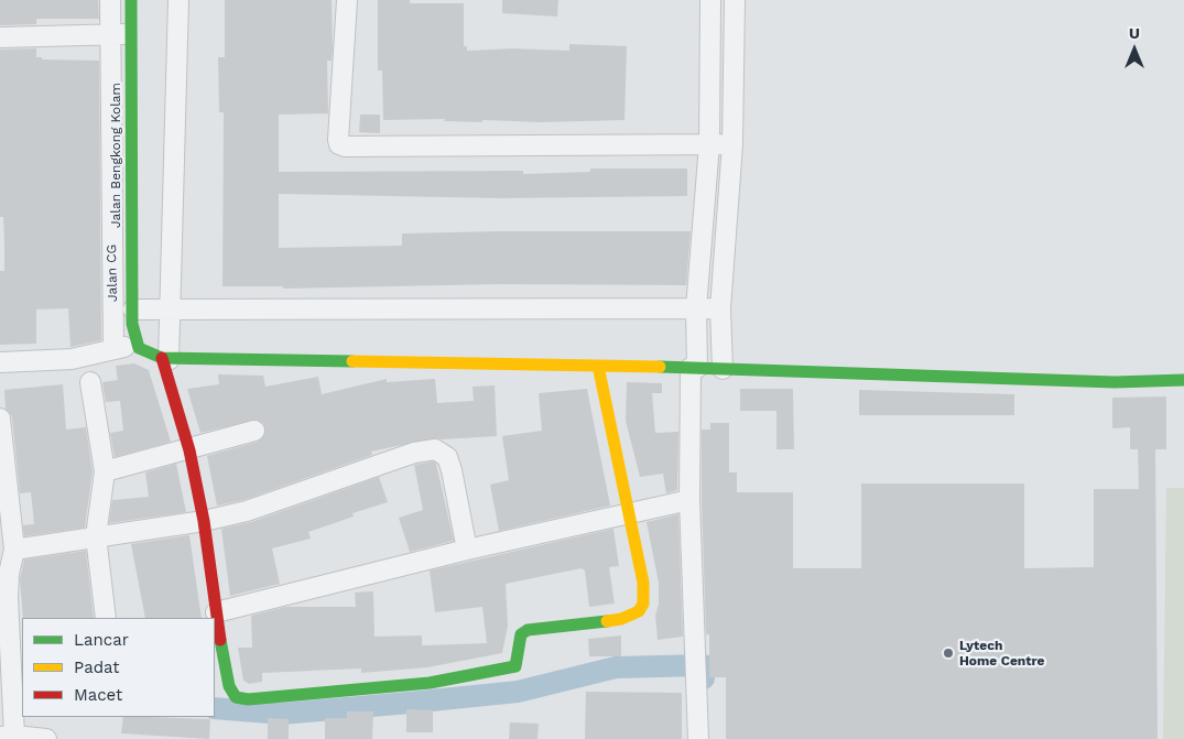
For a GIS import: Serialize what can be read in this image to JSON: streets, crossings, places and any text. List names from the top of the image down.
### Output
{
  "streets": {
    "street": ["Jalan Bengkong Kolam", "Jalan CG"]
  },
  "places": ["Lytech Home Centre"],
  "legend": ["Lancar", "Padat", "Macet"],
  "north": "top"
}
